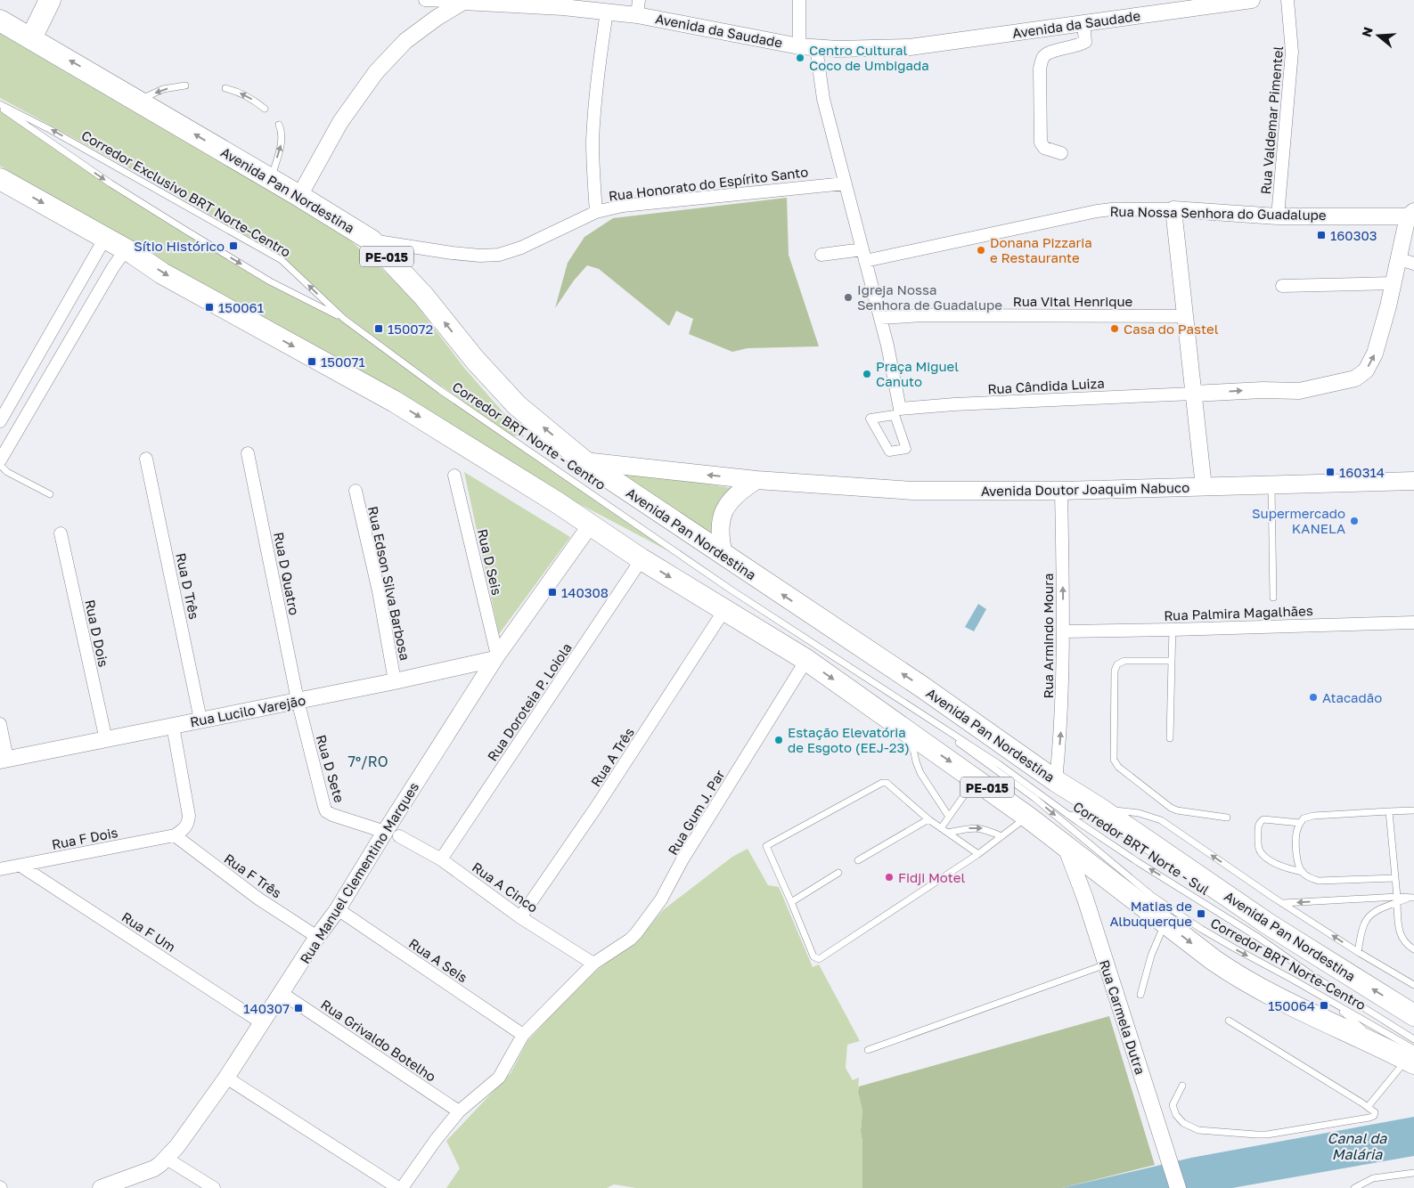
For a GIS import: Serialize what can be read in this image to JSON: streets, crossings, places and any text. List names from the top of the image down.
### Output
{
  "streets": {
    "highway": ["Avenida Pan Nordestina", "PE-015"],
    "main road": ["Avenida Doutor Joaquim Nabuco"],
    "street": [
      "Avenida da Saudade",
      "Rua Valdemar Pimentel",
      "Rua Honorato do Espírito Santo",
      "Rua Nossa Senhora do Guadalupe",
      "Rua Vital Henrique",
      "Rua Cândida Luiza",
      "Rua D Seis",
      "Rua D Quatro",
      "Rua Edson Silva Barbosa",
      "Rua D Três",
      "Rua Palmira Magalhães",
      "Rua D Dois",
      "Rua Armindo Moura",
      "Rua Doroteia P. Loiola",
      "Rua Lucilo Varejão",
      "Rua A Três",
      "Rua D Sete",
      "Rua Gum J. Par",
      "Rua F Dois",
      "Rua Manuel Clementino Marques",
      "Rua F Três",
      "Rua A Cinco",
      "Rua F Um",
      "Rua A Seis",
      "Rua Carmela Dutra",
      "Rua Grivaldo Botelho"
    ],
    "lane": [
      "Corredor Exclusivo BRT Norte-Centro",
      "Corredor BRT Norte - Centro",
      "Corredor BRT Norte - Sul",
      "Corredor BRT Norte-Centro"
    ]
  },
  "crossings": [
    ["Rua Valdemar Pimentel", "Rua Nossa Senhora do Guadalupe"],
    ["Rua Honorato do Espírito Santo", "Avenida Pan Nordestina"],
    ["Avenida Pan Nordestina", "Avenida Doutor Joaquim Nabuco"],
    ["Avenida Pan Nordestina", "Rua Armindo Moura"],
    ["Corredor Exclusivo BRT Norte-Centro", "Corredor BRT Norte - Centro"],
    ["PE-015", "Rua Doroteia P. Loiola"],
    ["PE-015", "Rua A Três"],
    ["PE-015", "Rua Gum J. Par"],
    ["PE-015", "Rua Manuel Clementino Marques"],
    ["PE-015", "Corredor BRT Norte-Centro"],
    ["PE-015", "Rua Carmela Dutra"],
    ["Rua Vital Henrique", "Rua Cândida Luiza"],
    ["Corredor BRT Norte - Centro", "Corredor BRT Norte - Sul"],
    ["Corredor BRT Norte - Centro", "Corredor BRT Norte-Centro"],
    ["Avenida Doutor Joaquim Nabuco", "Rua Armindo Moura"],
    ["Rua D Seis", "Rua Lucilo Varejão"],
    ["Rua D Seis", "Rua Manuel Clementino Marques"],
    ["Rua D Quatro", "Rua Lucilo Varejão"],
    ["Rua D Quatro", "Rua D Sete"],
    ["Rua Edson Silva Barbosa", "Rua Lucilo Varejão"],
    ["Rua D Três", "Rua Lucilo Varejão"],
    ["Rua Palmira Magalhães", "Rua Armindo Moura"],
    ["Rua D Dois", "Rua Lucilo Varejão"],
    ["Rua Doroteia P. Loiola", "Rua A Cinco"],
    ["Rua Lucilo Varejão", "Rua D Sete"],
    ["Rua Lucilo Varejão", "Rua Manuel Clementino Marques"],
    ["Rua A Três", "Rua A Cinco"],
    ["Rua D Sete", "Rua Manuel Clementino Marques"],
    ["Rua D Sete", "Rua A Cinco"],
    ["Rua Gum J. Par", "Rua A Cinco"],
    ["Rua Gum J. Par", "Rua A Seis"],
    ["Rua Gum J. Par", "Rua Grivaldo Botelho"],
    ["Rua F Dois", "Rua F Três"],
    ["Rua F Dois", "Rua F Um"],
    ["Corredor BRT Norte - Sul", "Corredor BRT Norte-Centro"],
    ["Rua Manuel Clementino Marques", "Rua F Três"],
    ["Rua Manuel Clementino Marques", "Rua A Cinco"],
    ["Rua Manuel Clementino Marques", "Rua F Um"],
    ["Rua Manuel Clementino Marques", "Rua A Seis"],
    ["Rua Manuel Clementino Marques", "Rua Grivaldo Botelho"]
  ],
  "one_way": ["Rua Armindo Moura", "Corredor BRT Norte-Centro"],
  "districts": ["7º/RO"],
  "water": ["Canal da Malária"],
  "places": {
    "other": [
      "Centro Cultural Coco de Umbigada",
      "Donana Pizzaria e Restaurante",
      "Igreja Nossa Senhora de Guadalupe",
      "Casa do Pastel",
      "Praça Miguel Canuto",
      "Supermercado KANELA",
      "Atacadão",
      "Estação Elevatória de Esgoto (EEJ-23)",
      "Fidji Motel"
    ],
    "transit": [
      "160303",
      "Sítio Histórico",
      "150061",
      "150072",
      "150071",
      "160314",
      "140308",
      "Matias de Albuquerque",
      "150064",
      "140307"
    ]
  },
  "north": "left"
}
